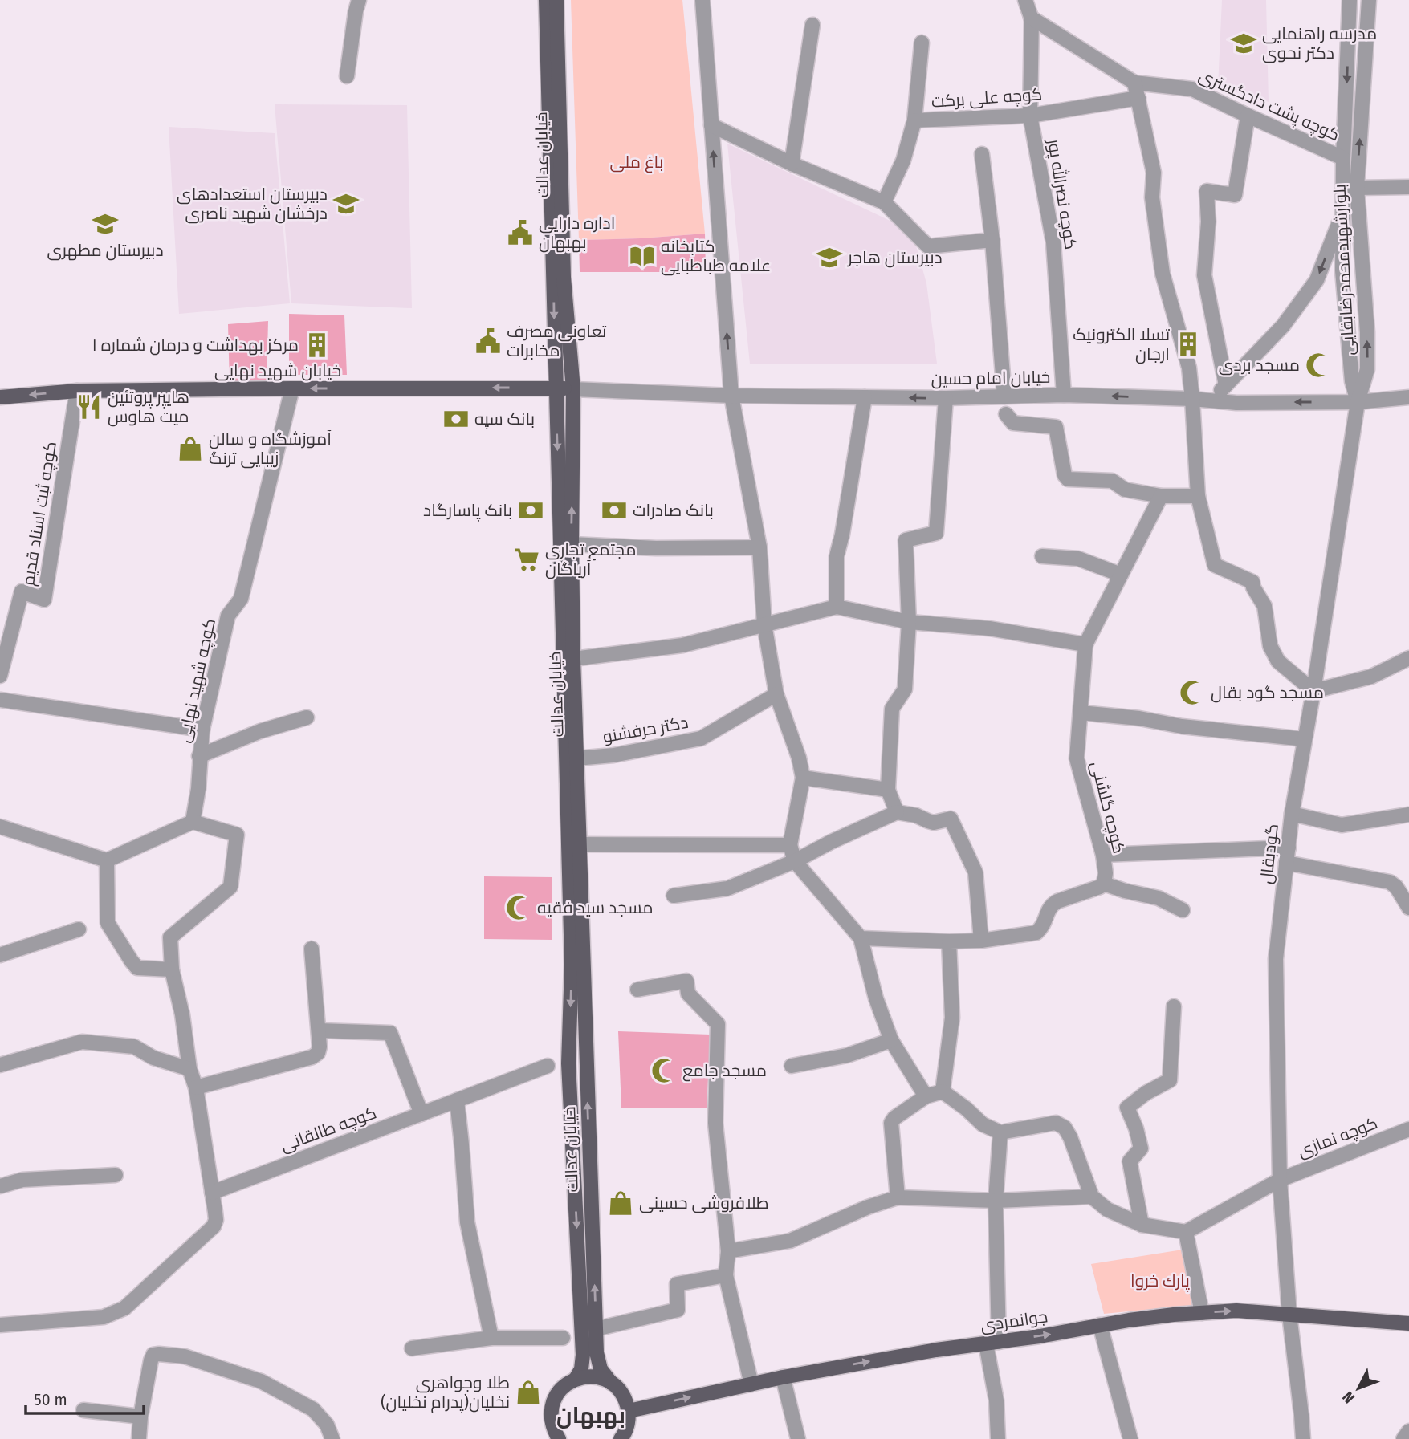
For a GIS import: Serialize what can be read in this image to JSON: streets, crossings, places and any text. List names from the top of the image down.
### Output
{
  "streets": {
    "main road": ["خیابان عدالت", "خیابان شهید نهایی", "جوانمردی"],
    "street": [
      "کوچه علی برکت",
      "کوچه پشت دادگستری",
      "کوچه نصرالله پور",
      "بلوارشهیدمحمدرضابقایی",
      "خیابان امام حسین",
      "کوچه ثبت اسناد قدیم",
      "کوچه شهید نهایی",
      "دکتر حرفشنو",
      "کوچه گلشنی",
      "گودبقال",
      "کوچه طالقانی",
      "کوچه نمازی"
    ]
  },
  "crossings": [
    ["کوچه علی برکت", "کوچه نصرالله پور"],
    ["کوچه پشت دادگستری", "کوچه نصرالله پور"],
    ["کوچه پشت دادگستری", "بلوارشهیدمحمدرضابقایی"],
    ["خیابان عدالت", "خیابان شهید نهایی"],
    ["خیابان عدالت", "خیابان امام حسین"],
    ["خیابان عدالت", "دکتر حرفشنو"],
    ["خیابان عدالت", "جوانمردی"],
    ["کوچه نصرالله پور", "خیابان امام حسین"],
    ["بلوارشهیدمحمدرضابقایی", "خیابان امام حسین"],
    ["بلوارشهیدمحمدرضابقایی", "گودبقال"],
    ["خیابان شهید نهایی", "خیابان امام حسین"],
    ["خیابان شهید نهایی", "کوچه ثبت اسناد قدیم"],
    ["خیابان شهید نهایی", "کوچه شهید نهایی"],
    ["خیابان امام حسین", "گودبقال"],
    ["گودبقال", "کوچه نمازی"],
    ["گودبقال", "جوانمردی"]
  ],
  "one_way": ["خیابان شهید نهایی", "خیابان امام حسین", "جوانمردی"],
  "districts": ["بهبهان"],
  "parks": ["باغ ملی", "پارك خروا"],
  "places": {
    "school or university": [
      "مدرسه راهنمایی دکتر نحوی",
      "دبیرستان استعدادهای درخشان شهید ناصری",
      "دبیرستان مطهری",
      "دبیرستان هاجر"
    ],
    "public building": ["اداره دارایی بهبهان", "تعاونی مصرف مخابرات"],
    "library": ["کتابخانه علامه طباطبایی"],
    "building": ["تسلا الکترونیک ارجان", "مرکز بهداشت و درمان شماره ۱"],
    "mosque": [
      "مسجد بردی",
      "مسجد گود بقال",
      "مسجد سید فقیه",
      "مسجد جامع"
    ],
    "restaurant": ["هایپر پروتئین میت هاوس"],
    "bank": ["بانک سپه", "بانک پاسارگاد", "بانک صادرات"],
    "shop": ["آموزشگاه و سالن زیبایی ترنگ", "طلافروشی حسینی", "طلا وجواهری نخلیان(پدرام نخلیان)"],
    "supermarket": ["مجتمع تجاری آریاگان"]
  },
  "scale_bar": "50 m",
  "north": "bottom left"
}
